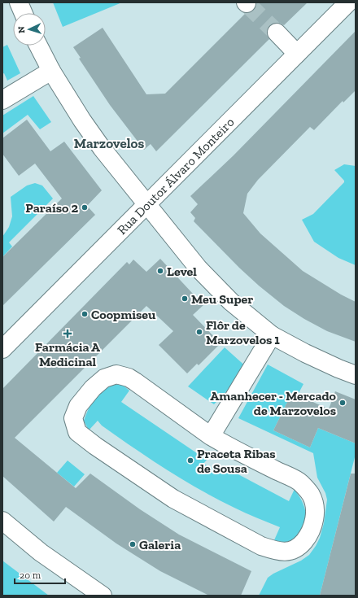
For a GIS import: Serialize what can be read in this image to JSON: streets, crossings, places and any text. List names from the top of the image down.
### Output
{
  "streets": {
    "street": ["Rua Doutor Álvaro Monteiro"]
  },
  "districts": ["Marzovelos"],
  "places": {
    "other": [
      "Paraíso 2",
      "Level",
      "Meu Super",
      "Coopmiseu",
      "Flôr de Marzovelos 1",
      "Amanhecer - Mercado de Marzovelos",
      "Praceta Ribas de Sousa",
      "Galeria"
    ],
    "health": ["Farmácia A Medicinal"]
  },
  "scale_bar": "20 m",
  "north": "left"
}
